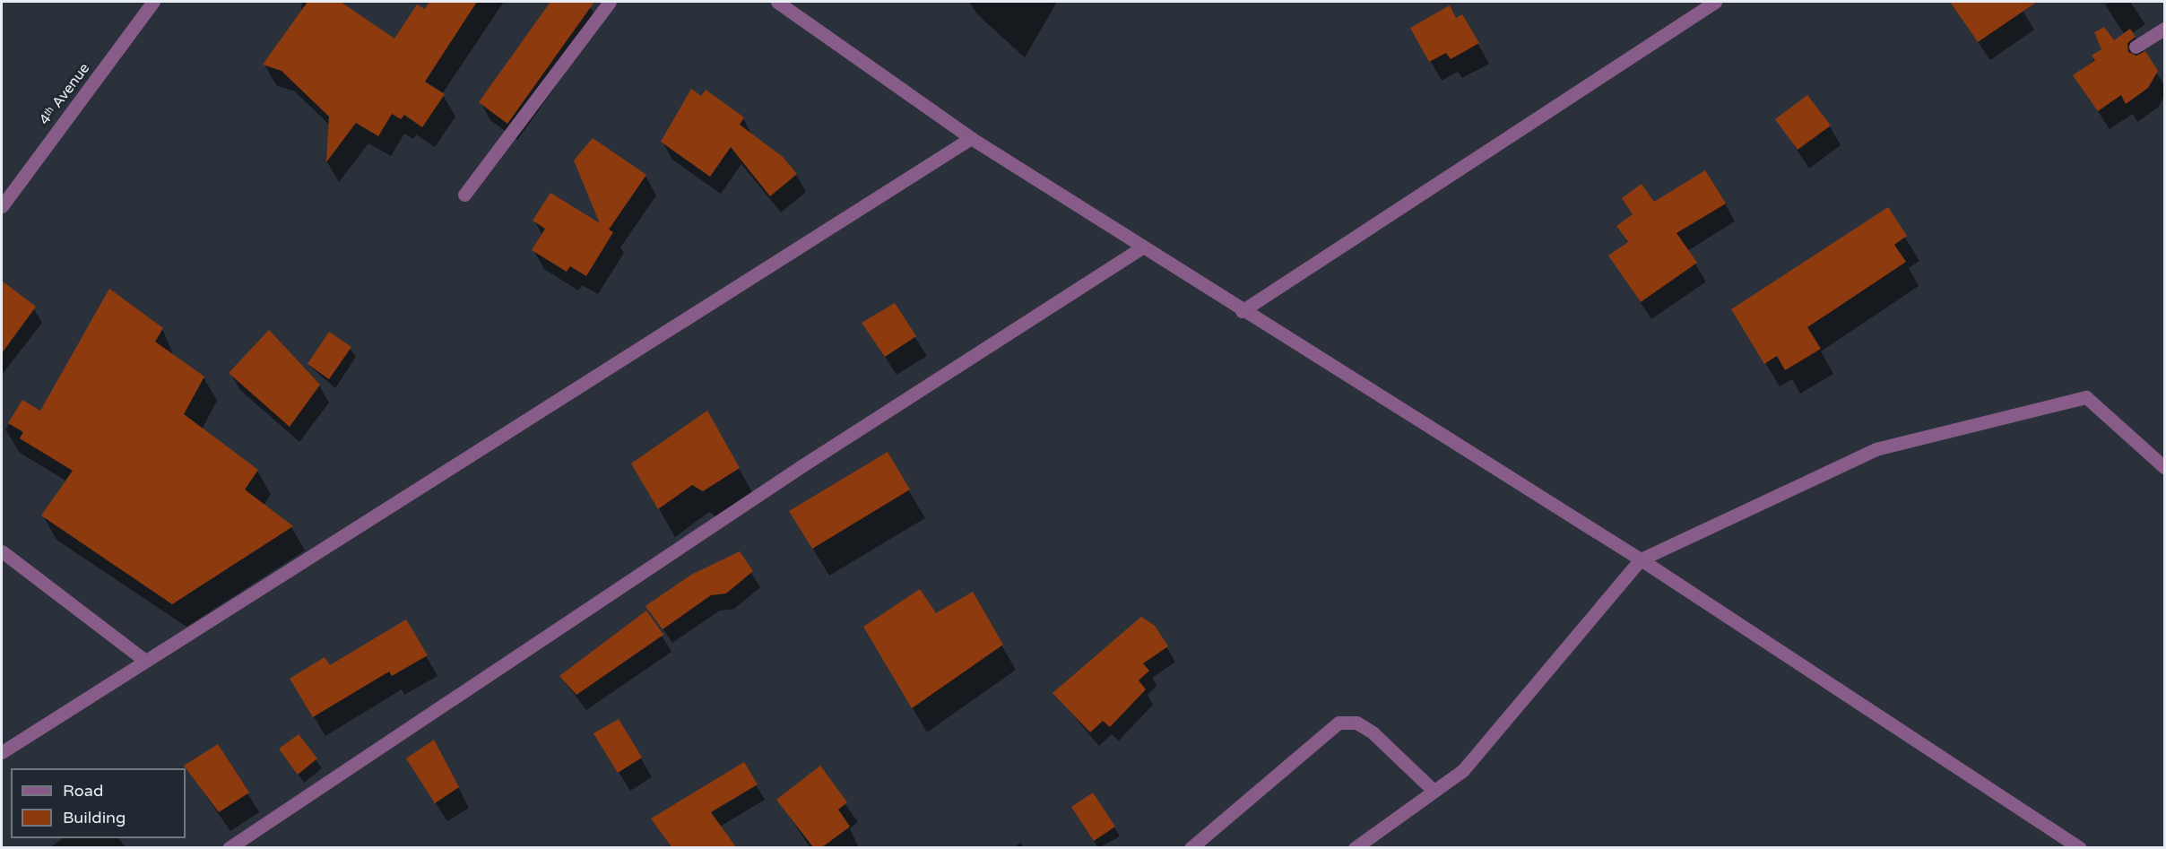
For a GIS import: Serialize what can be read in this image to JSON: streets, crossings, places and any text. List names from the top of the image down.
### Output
{
  "streets": {
    "street": ["4ᵗʰ Avenue"]
  },
  "legend": ["Road", "Building"]
}
